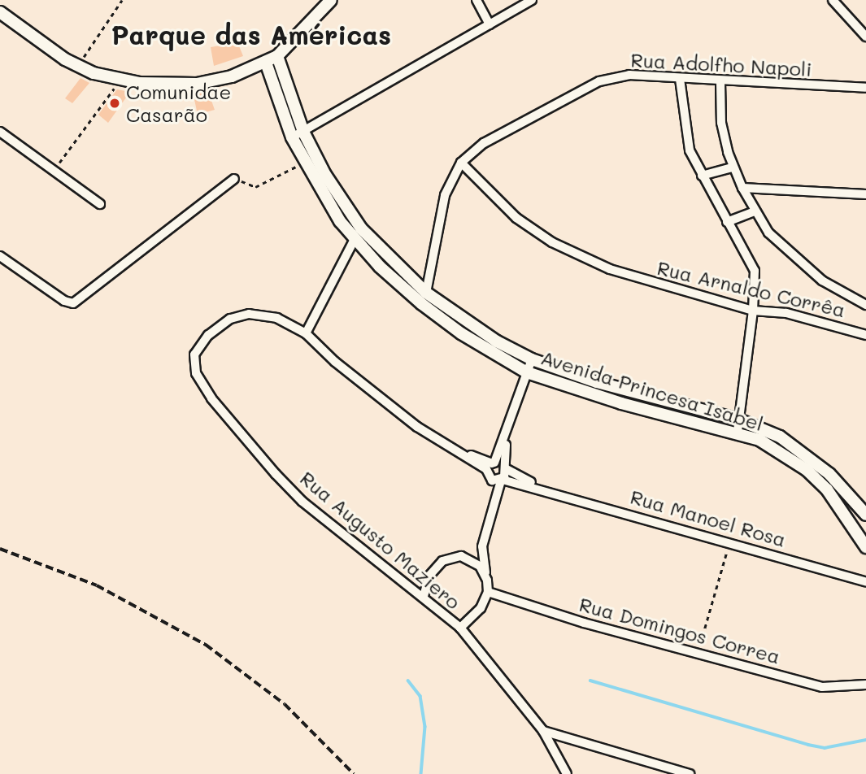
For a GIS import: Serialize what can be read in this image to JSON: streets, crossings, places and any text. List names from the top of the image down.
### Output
{
  "streets": {
    "main road": ["Avenida Princesa Isabel"],
    "street": [
      "Rua Adolfho Napoli",
      "Rua Arnaldo Corrêa",
      "Rua Manoel Rosa",
      "Rua Augusto Maziero",
      "Rua Domingos Correa"
    ]
  },
  "crossings": [
    ["Rua Adolfho Napoli", "Rua Arnaldo Corrêa"],
    ["Rua Adolfho Napoli", "Avenida Princesa Isabel"],
    ["Rua Manoel Rosa", "Rua Augusto Maziero"],
    ["Rua Augusto Maziero", "Rua Domingos Correa"]
  ],
  "districts": ["Parque das Américas"],
  "places": ["Comunidae Casarão"]
}
